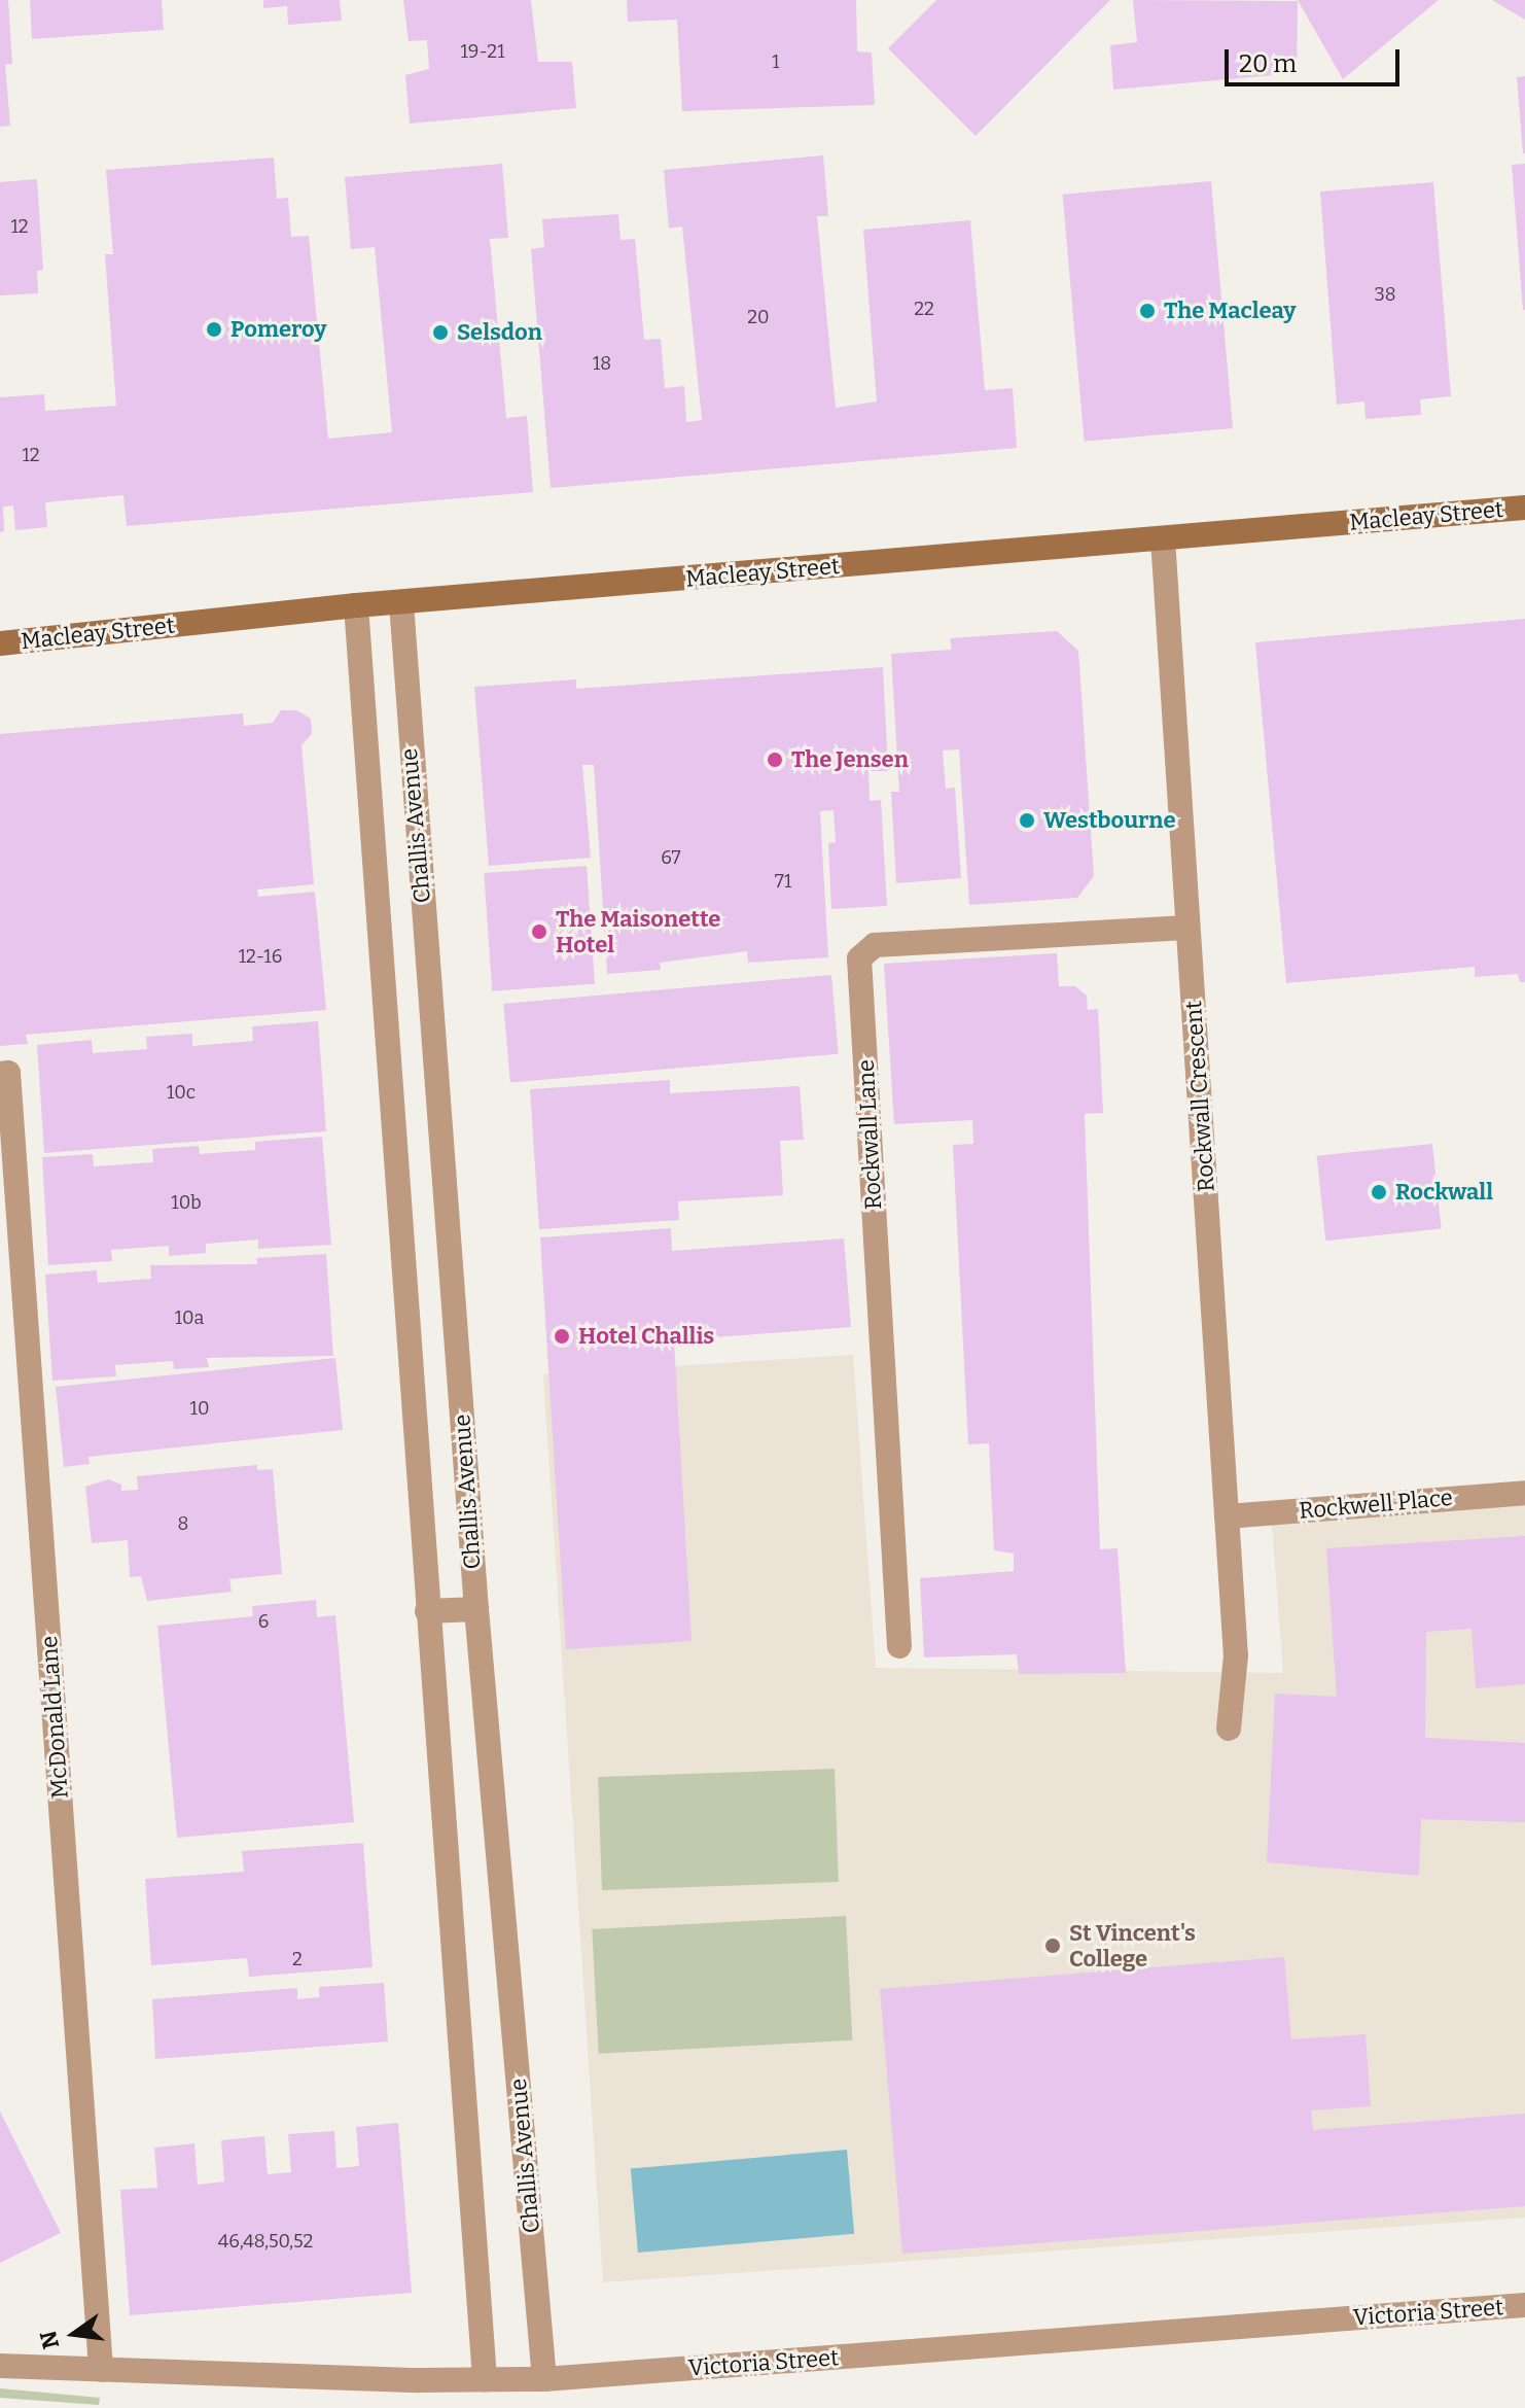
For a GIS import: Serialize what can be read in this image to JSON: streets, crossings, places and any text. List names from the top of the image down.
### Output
{
  "streets": {
    "street": [
      "Macleay Street",
      "Challis Avenue",
      "Rockwall Crescent",
      "Rockwall Lane",
      "Rockwell Place",
      "McDonald Lane",
      "Victoria Street"
    ]
  },
  "crossings": [
    ["Macleay Street", "Challis Avenue"],
    ["Macleay Street", "Rockwall Crescent"],
    ["Challis Avenue", "Victoria Street"],
    ["Rockwall Crescent", "Rockwall Lane"],
    ["Rockwall Crescent", "Rockwell Place"],
    ["McDonald Lane", "Victoria Street"]
  ],
  "places": [
    "The Macleay",
    "Pomeroy",
    "Selsdon",
    "The Jensen",
    "Westbourne",
    "The Maisonette Hotel",
    "Rockwall",
    "Hotel Challis",
    "St Vincent's College"
  ],
  "house_numbers": [
    "19-21",
    "1",
    "12",
    "38",
    "22",
    "20",
    "18",
    "12",
    "67",
    "71",
    "12-16",
    "10c",
    "10b",
    "10a",
    "10",
    "8",
    "6",
    "2",
    "46,48,50,52"
  ],
  "scale_bar": "20 m",
  "north": "left"
}
